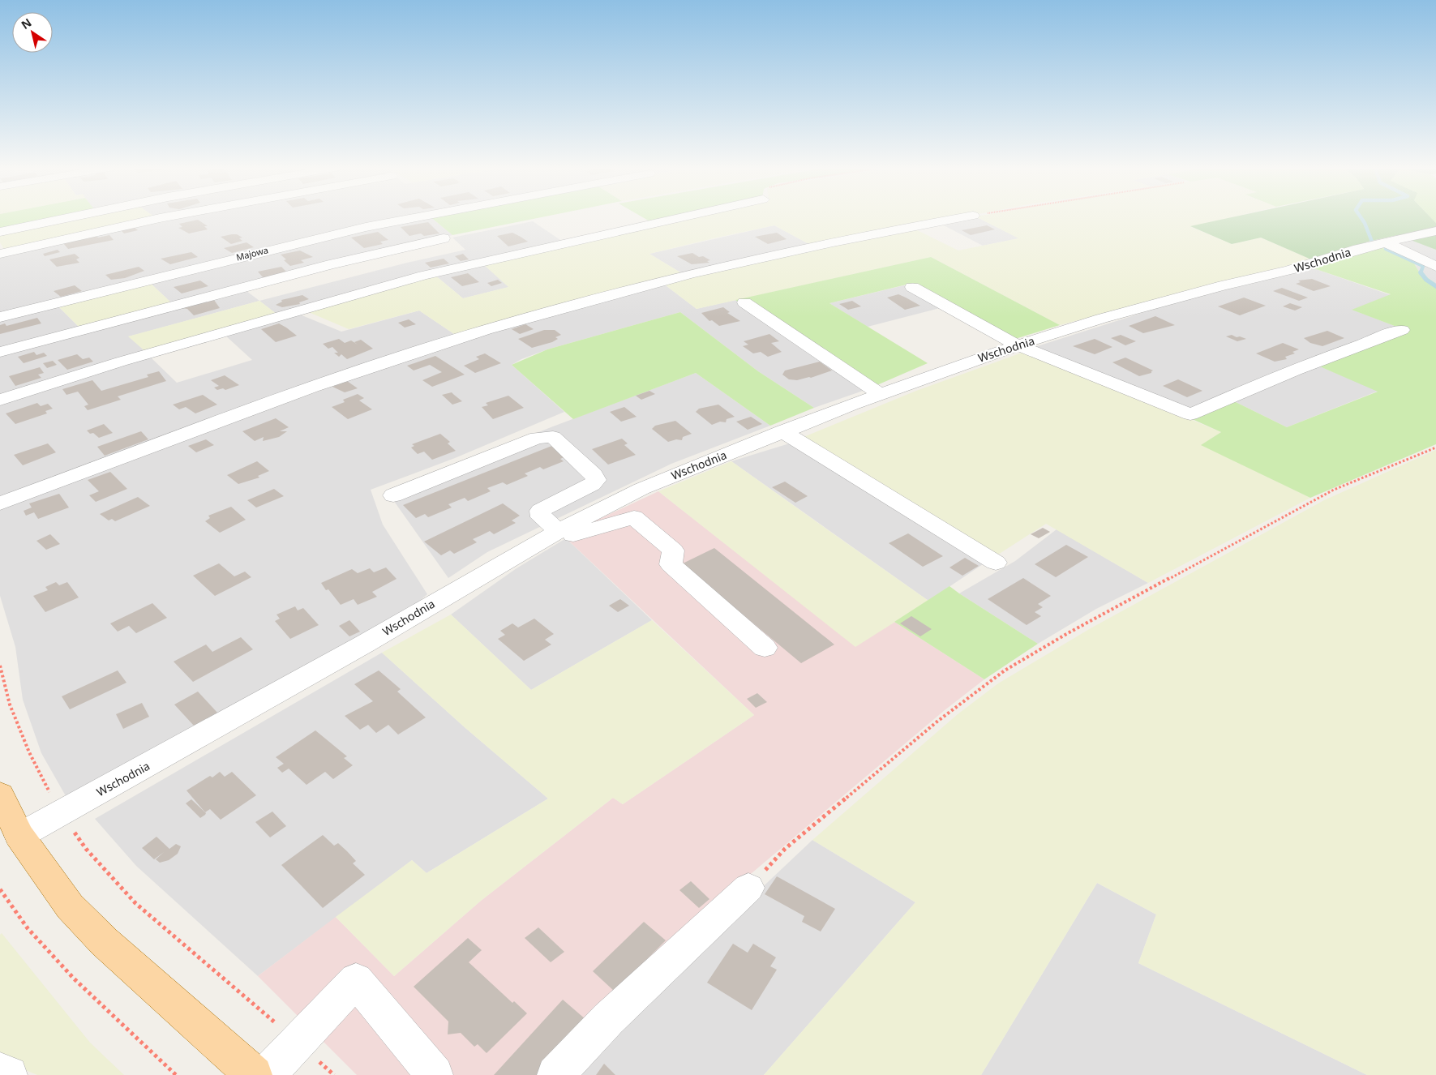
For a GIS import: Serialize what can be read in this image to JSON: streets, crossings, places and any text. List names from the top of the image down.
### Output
{
  "streets": {
    "street": ["Majowa", "Wschodnia"]
  },
  "north": "top left"
}
